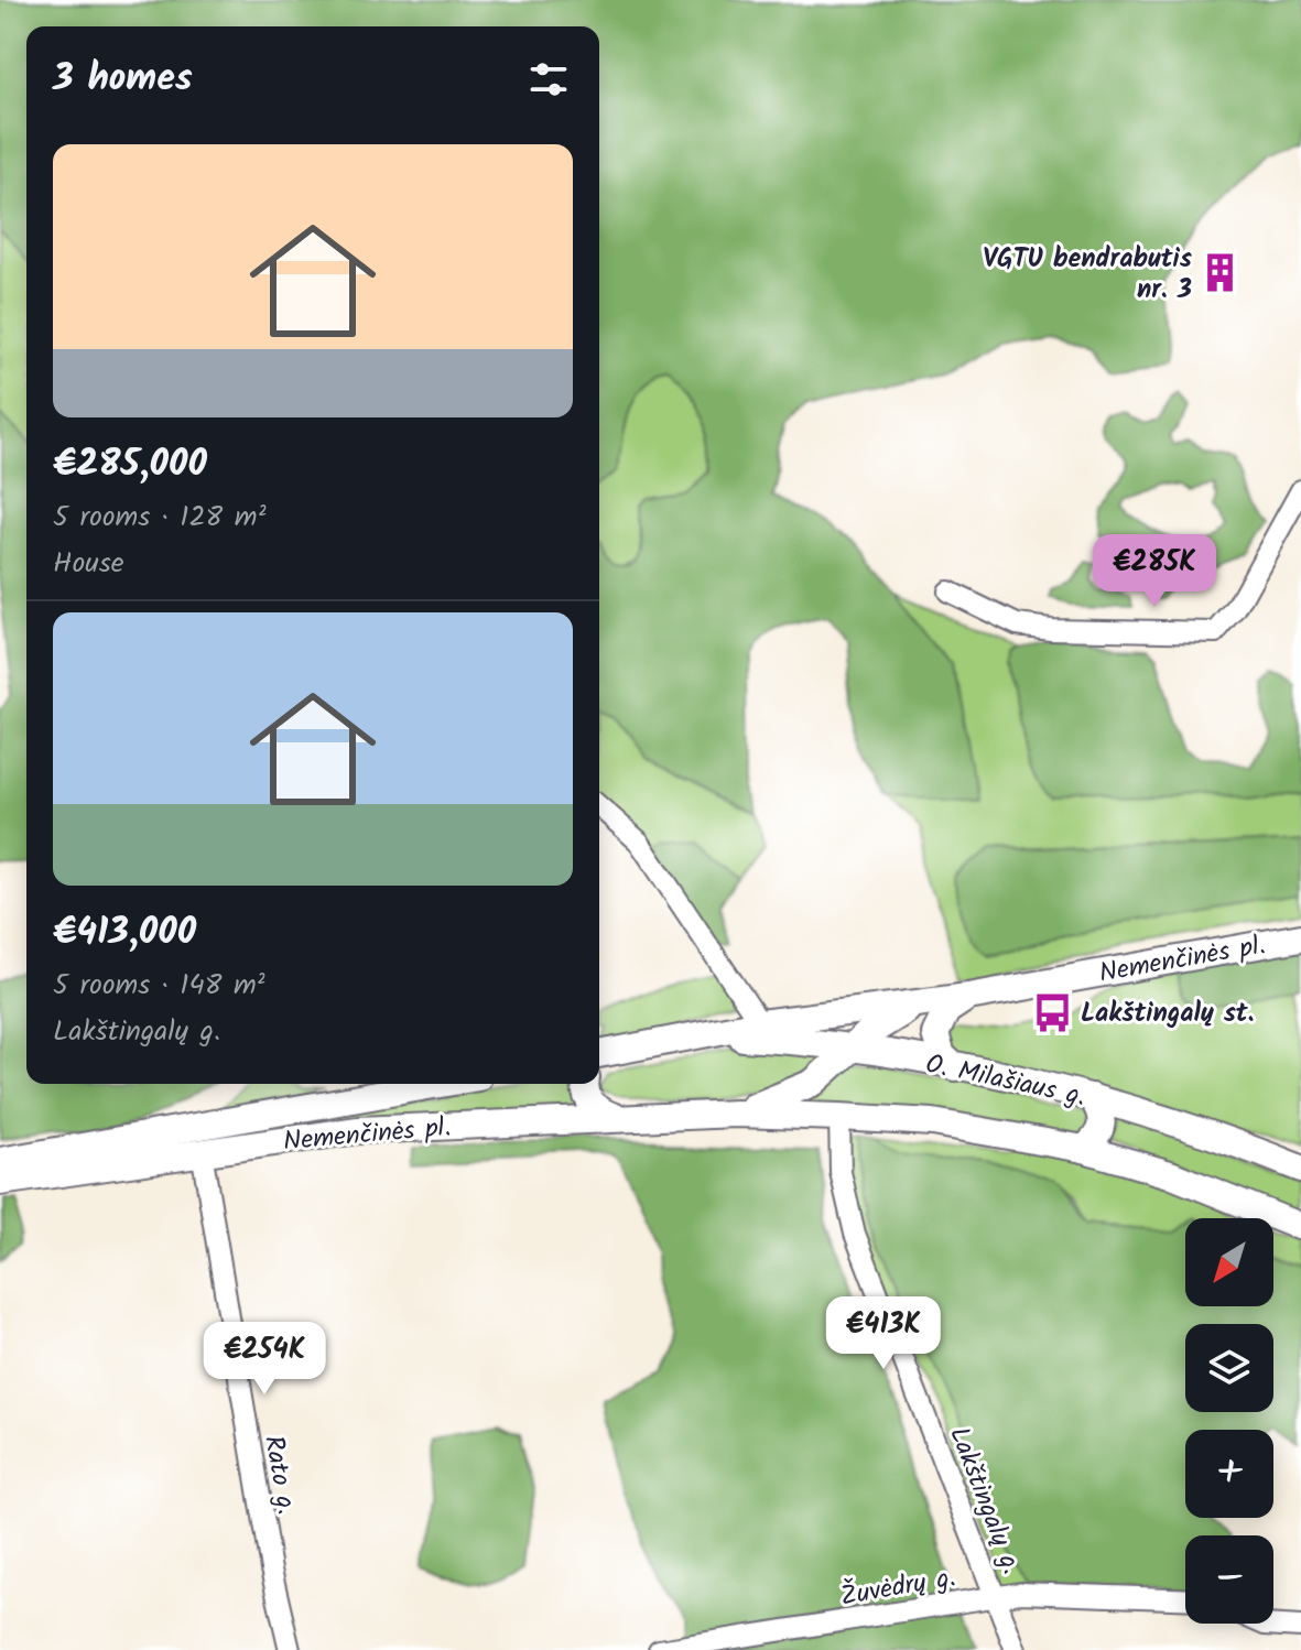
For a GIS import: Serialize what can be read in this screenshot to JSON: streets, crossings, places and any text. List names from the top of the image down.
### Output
{
  "streets": {
    "main road": ["Nemenčinės pl.", "O. Milašiaus g."],
    "street": ["Rato g.", "Lakštingalų g.", "Žuvėdrų g."]
  },
  "crossings": [
    ["Nemenčinės pl.", "O. Milašiaus g."],
    ["Nemenčinės pl.", "Rato g."],
    ["O. Milašiaus g.", "Lakštingalų g."],
    ["Lakštingalų g.", "Žuvėdrų g."]
  ],
  "places": {
    "building": ["VGTU bendrabutis nr. 3"],
    "bus stop": ["Lakštingalų st."]
  },
  "north": "bottom left",
  "page": {
    "heading": "3 homes",
    "list": [
      {
        "name": "€285,000",
        "note": "5 rooms · 128 m² · House"
      },
      {
        "name": "€413,000",
        "note": "5 rooms · 148 m² · Lakštingalų g."
      }
    ],
    "price": ["€285K", "€413K", "€254K"],
    "map_buttons": ["+", "−"]
  }
}
